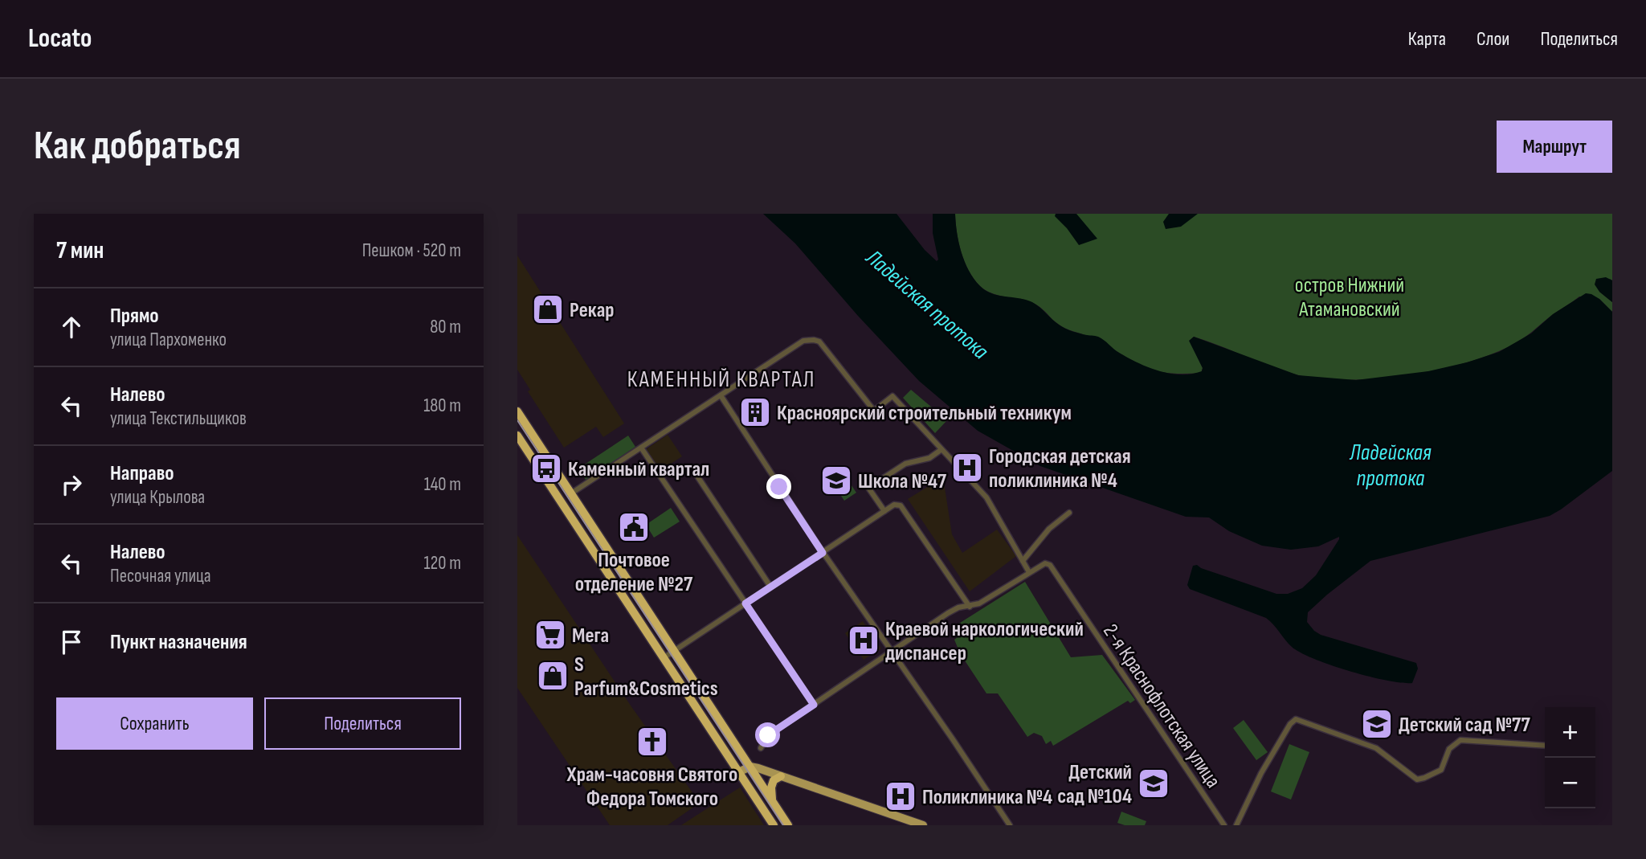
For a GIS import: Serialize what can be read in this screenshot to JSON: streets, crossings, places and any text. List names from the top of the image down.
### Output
{
  "streets": {
    "street": ["2-я Краснофлотская улица"]
  },
  "districts": ["КАМЕННЫЙ КВАРТАЛ"],
  "water": ["Ладейская протока"],
  "parks": ["остров Нижний Атамановский"],
  "places": {
    "shop": ["Рекар", "S Parfum&Cosmetics"],
    "building": ["Красноярский строительный техникум"],
    "hospital": ["Городская детская поликлиника №4", "Краевой наркологический диспансер", "Поликлиника №4"],
    "bus stop": ["Каменный квартал"],
    "school or university": ["Школа №47", "Детский сад №77", "Детский сад №104"],
    "public building": ["Почтовое отделение №27"],
    "supermarket": ["Мега"],
    "church": ["Храм-часовня Святого Федора Томского"]
  },
  "page": {
    "header": "Locato",
    "nav": ["Карта", "Слои", "Поделиться"],
    "buttons": [
      "Маршрут",
      ["Сохранить", "Поделиться"]
    ],
    "title": "Как добраться",
    "heading": ["7 мин", "Пешком · 520 m"],
    "list": [
      ["Прямо", "улица Пархоменко", "80 m"],
      ["Налево", "улица Текстильщиков", "180 m"],
      ["Направо", "улица Крылова", "140 m"],
      ["Налево", "Песочная улица", "120 m"],
      "Пункт назначения"
    ],
    "map_buttons": ["+", "−"]
  }
}
